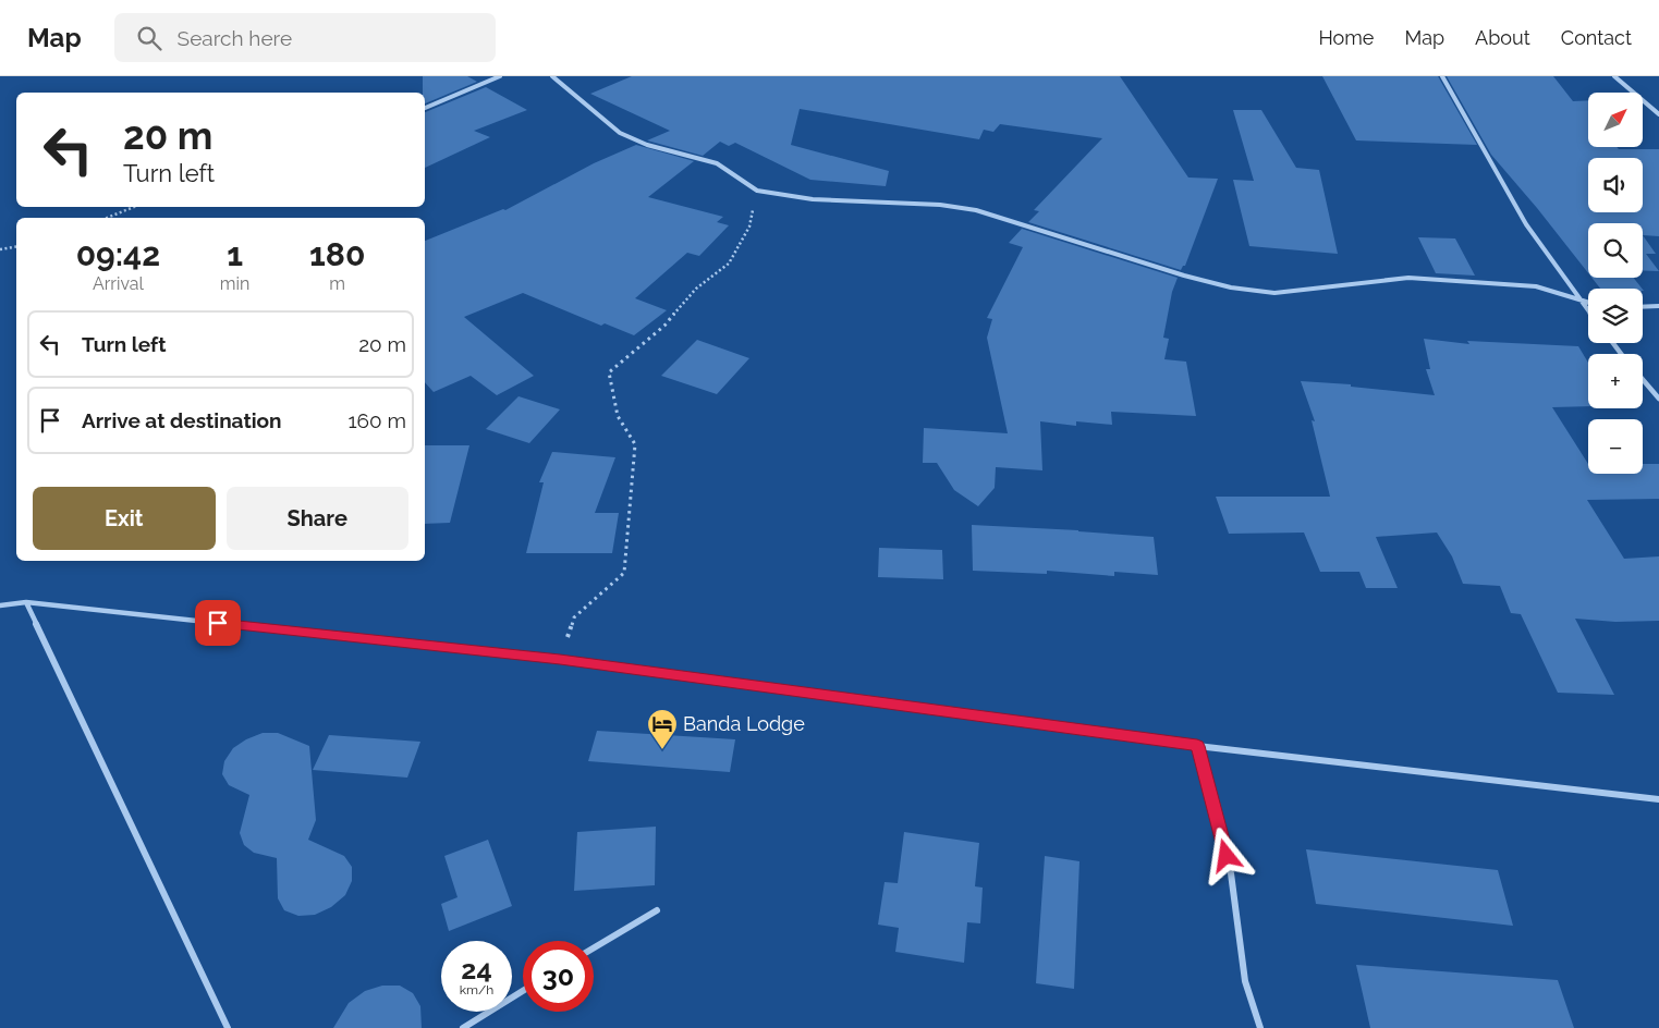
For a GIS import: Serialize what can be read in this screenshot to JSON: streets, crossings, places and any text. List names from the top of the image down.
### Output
{
  "places": {
    "hotel": ["Banda Lodge"]
  },
  "north": "top right",
  "page": {
    "header": "Map",
    "search": "Search here",
    "nav": [
      "Home",
      "Map",
      "About",
      "Contact"
    ],
    "map_buttons": ["+", "−"],
    "turn": ["20 m", "Turn left"],
    "eta": [
      "09:42",
      "Arrival",
      "1",
      "min",
      "180",
      "m"
    ],
    "list": [
      {
        "name": "Turn left",
        "value": "20 m"
      },
      {
        "name": "Arrive at destination",
        "value": "160 m"
      }
    ],
    "buttons": ["Exit", "Share"],
    "speed": "24 km/h",
    "limit": "30"
  }
}
